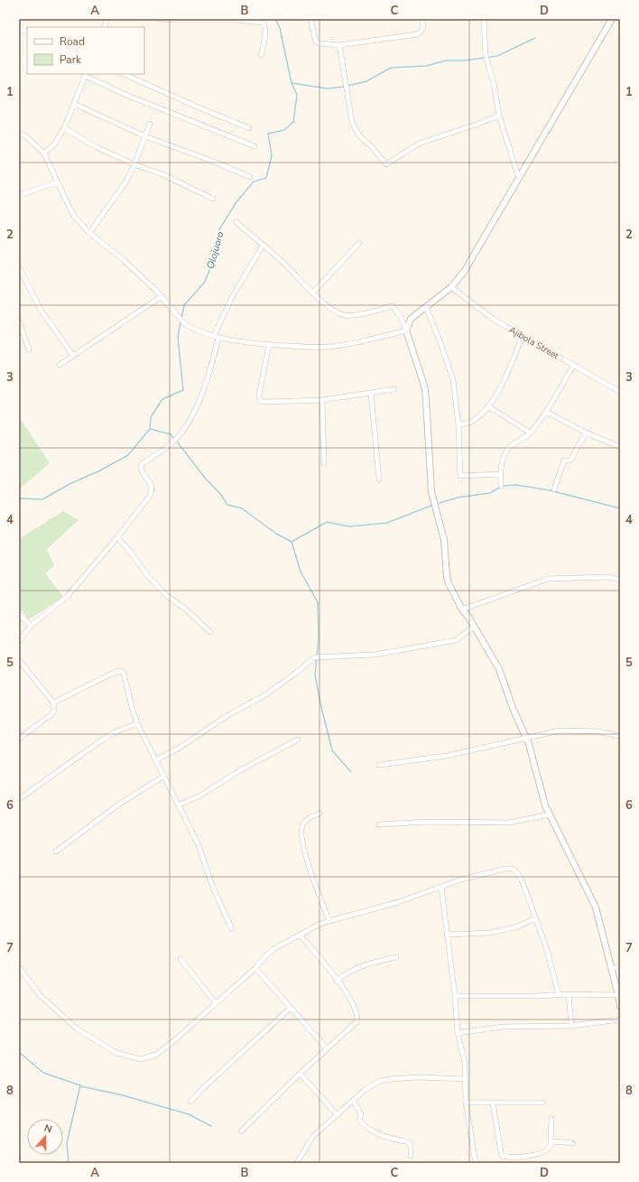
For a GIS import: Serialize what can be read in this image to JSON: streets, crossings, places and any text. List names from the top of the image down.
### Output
{
  "streets": {
    "street": ["Ajibola Street"]
  },
  "water": ["Olojuoro"],
  "legend": ["Road", "Park"],
  "north": "top",
  "grid": {
    "columns": [
      "A",
      "B",
      "C",
      "D"
    ],
    "rows": [
      "1",
      "2",
      "3",
      "4",
      "5",
      "6",
      "7",
      "8"
    ]
  }
}
